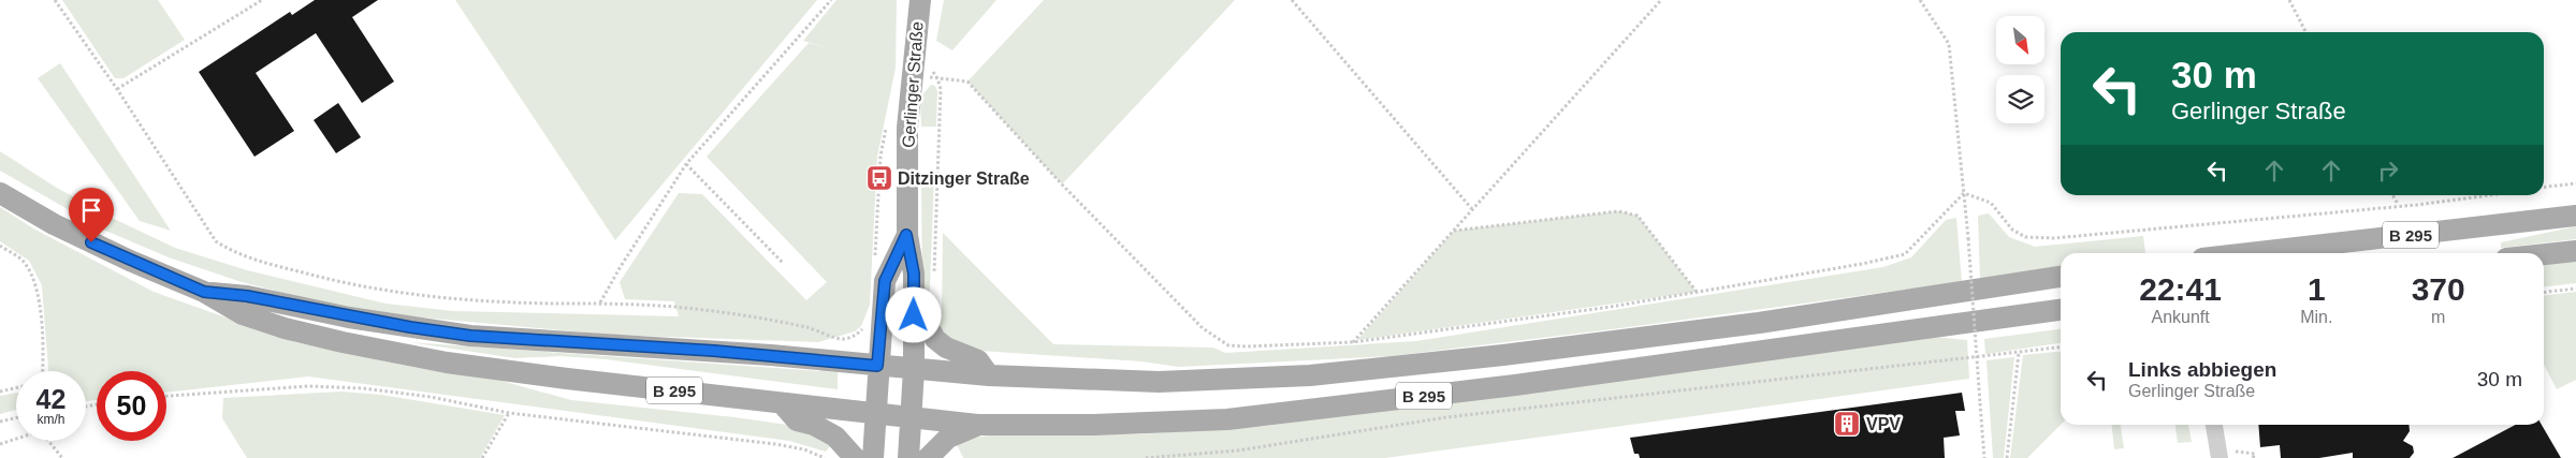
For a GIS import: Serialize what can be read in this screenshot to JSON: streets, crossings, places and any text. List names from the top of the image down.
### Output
{
  "streets": {
    "main road": ["Gerlinger Straße", "B 295"]
  },
  "crossings": [
    ["Gerlinger Straße", "B 295"]
  ],
  "places": {
    "bus stop": ["Ditzinger Straße"],
    "building": ["VPV"]
  },
  "north": "bottom right",
  "page": {
    "turn": ["30 m", "Gerlinger Straße"],
    "eta": [
      "22:41",
      "Ankunft",
      "1",
      "Min.",
      "370",
      "m"
    ],
    "list": [
      {
        "name": "Links abbiegen",
        "note": "Gerlinger Straße",
        "value": "30 m"
      }
    ],
    "speed": "42 km/h",
    "limit": "50"
  }
}
